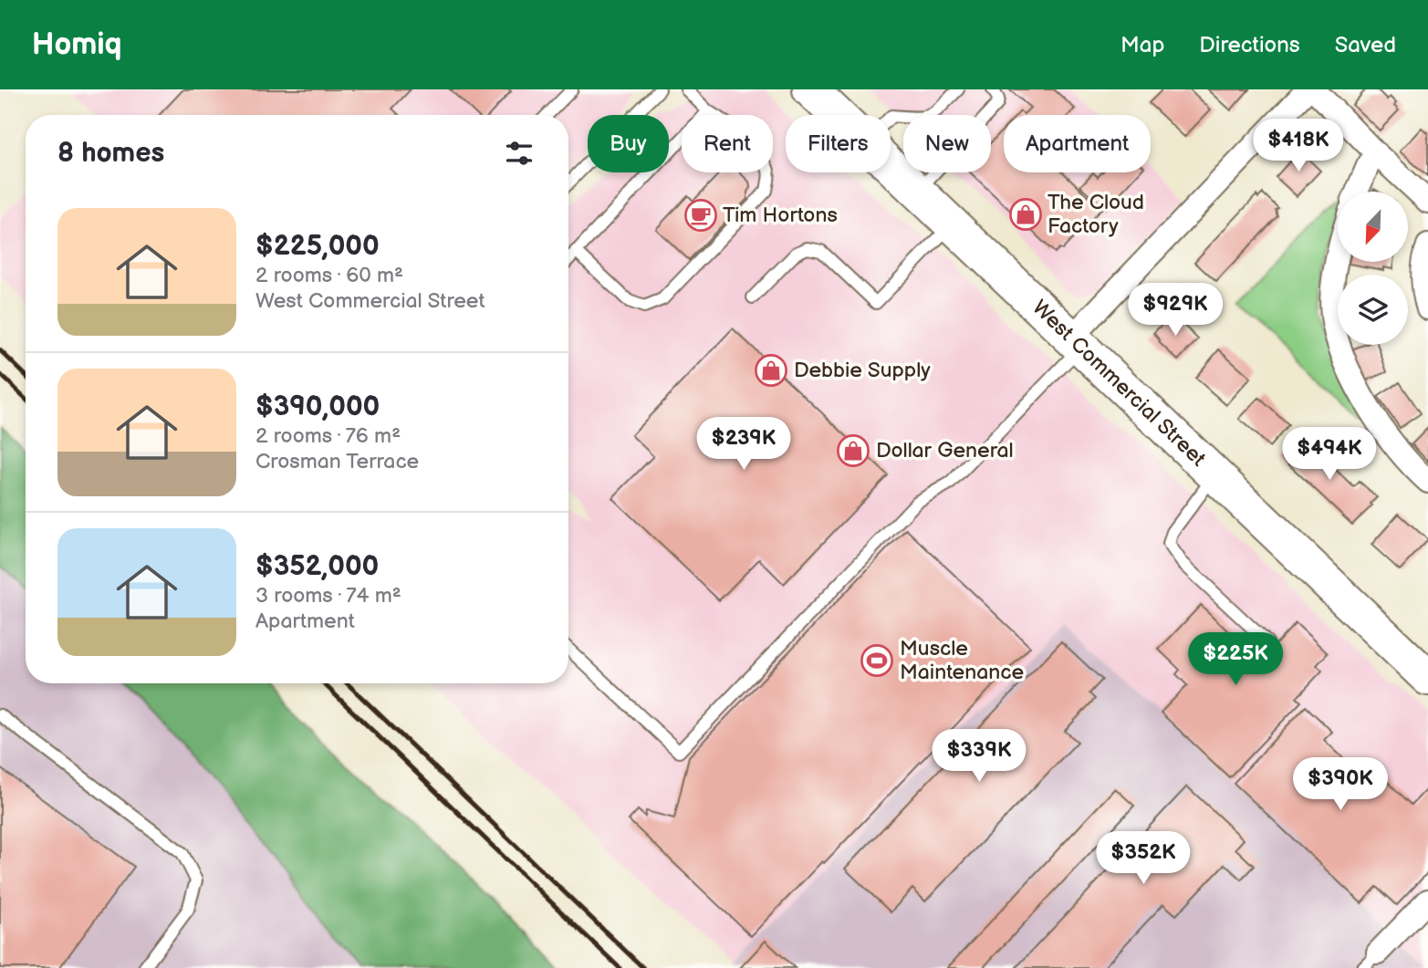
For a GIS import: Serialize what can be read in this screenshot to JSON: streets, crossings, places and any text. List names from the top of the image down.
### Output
{
  "streets": {
    "main road": ["West Commercial Street"]
  },
  "places": {
    "shop": ["The Cloud Factory", "Debbie Supply", "Dollar General"],
    "cafe": ["Tim Hortons"],
    "sports": ["Muscle Maintenance"]
  },
  "north": "bottom left",
  "page": {
    "header": "Homiq",
    "nav": ["Map", "Directions", "Saved"],
    "chip": [
      "Buy",
      "Rent",
      "Filters",
      "New",
      "Apartment"
    ],
    "heading": "8 homes",
    "price": [
      "$418K",
      "$929K",
      "$239K",
      "$494K",
      "$225K",
      "$339K",
      "$390K",
      "$352K"
    ],
    "list": [
      {
        "name": "$225,000",
        "note": "2 rooms · 60 m² · West Commercial Street"
      },
      {
        "name": "$390,000",
        "note": "2 rooms · 76 m² · Crosman Terrace"
      },
      {
        "name": "$352,000",
        "note": "3 rooms · 74 m² · Apartment"
      }
    ]
  }
}
